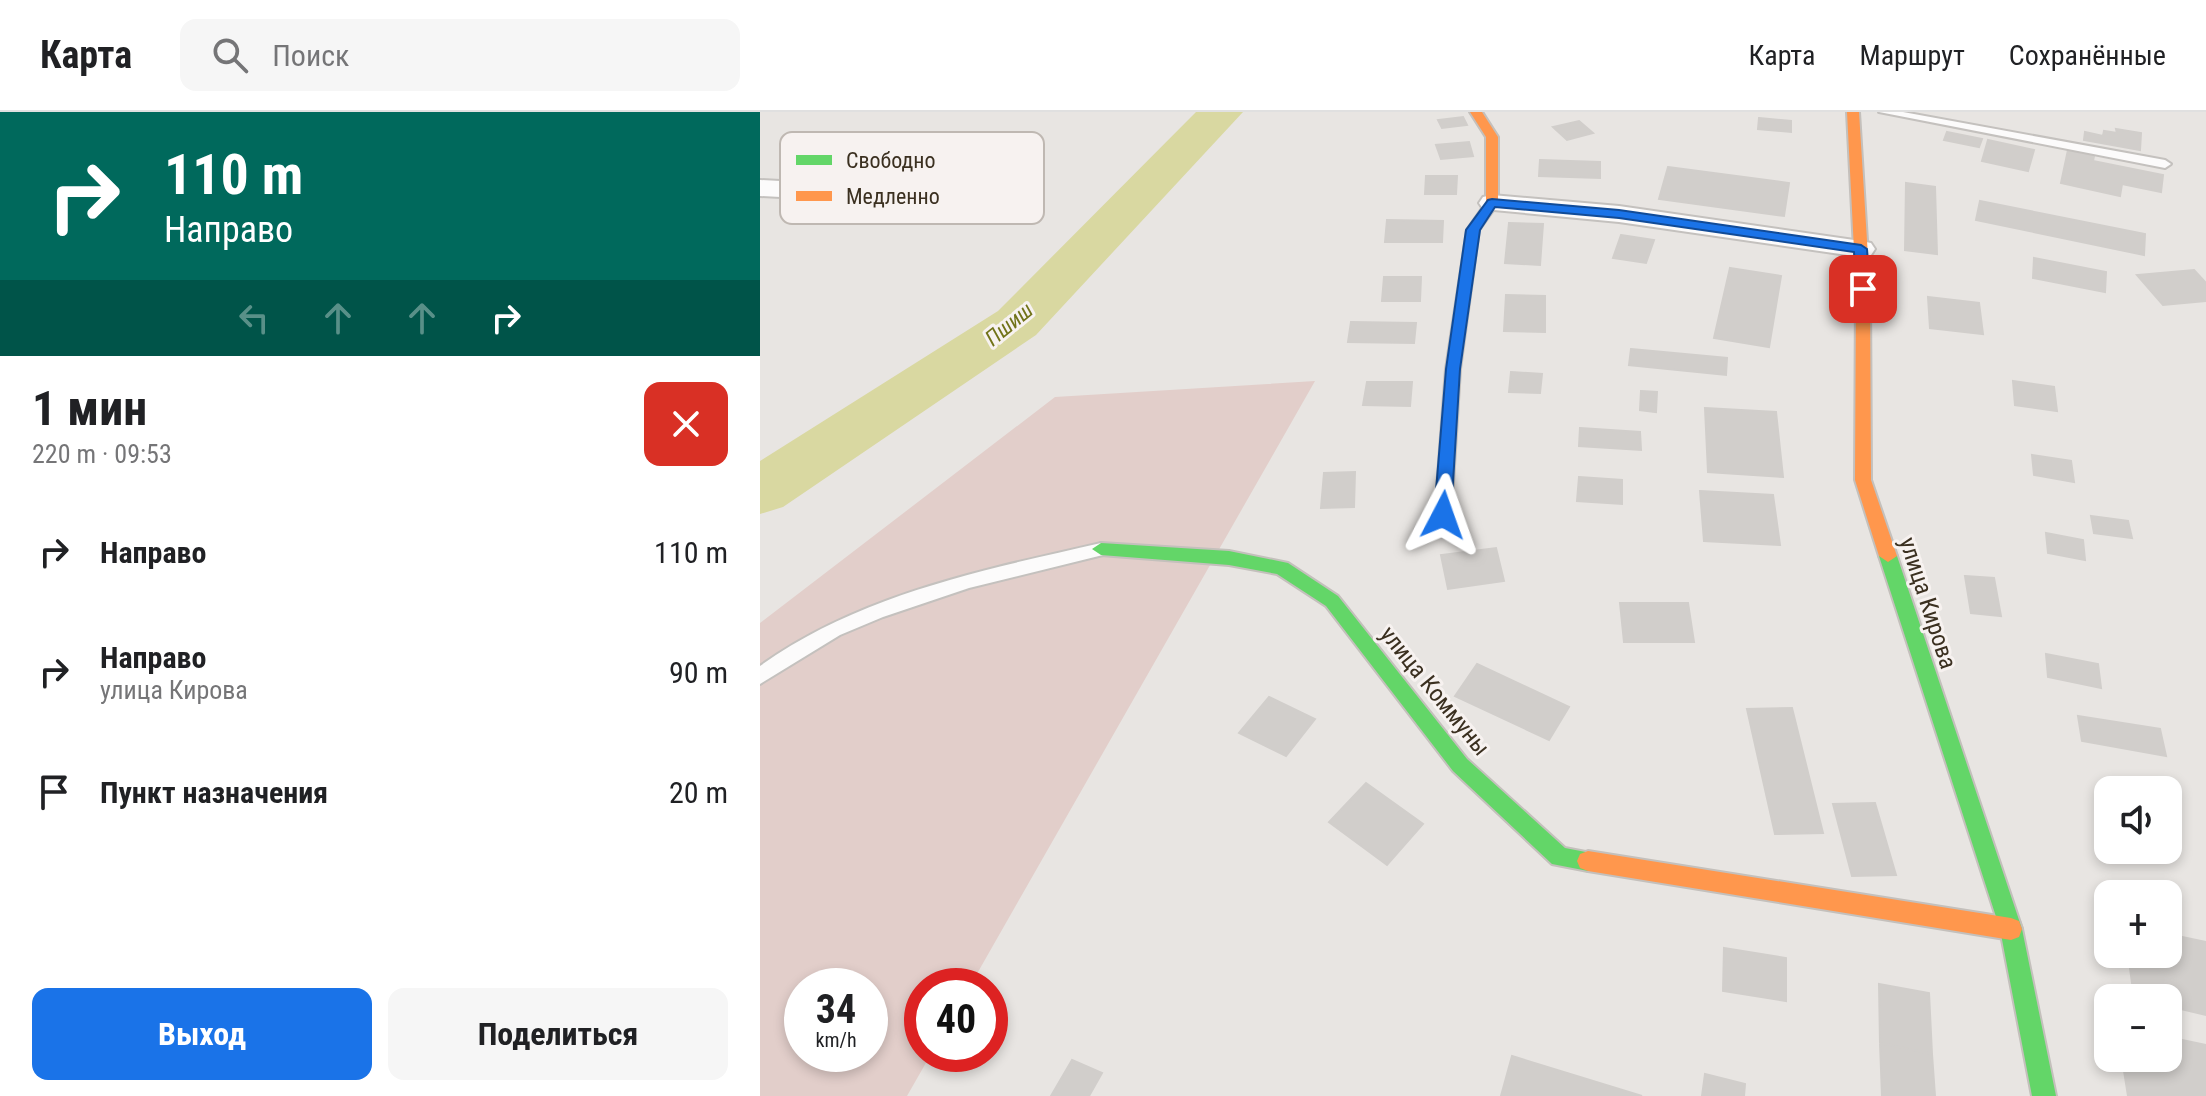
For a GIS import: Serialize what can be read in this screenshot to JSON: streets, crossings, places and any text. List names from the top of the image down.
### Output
{
  "streets": {
    "street": ["улица Кирова", "улица Коммуны"]
  },
  "crossings": [
    ["улица Кирова", "улица Коммуны"]
  ],
  "water": ["Пшиш"],
  "legend": ["Свободно", "Медленно"],
  "page": {
    "header": "Карта",
    "search": "Поиск",
    "nav": ["Карта", "Маршрут", "Сохранённые"],
    "turn": ["110 m", "Направо"],
    "heading": ["1 мин", "220 m · 09:53"],
    "list": [
      {
        "name": "Направо",
        "value": "110 m"
      },
      {
        "name": "Направо",
        "note": "улица Кирова",
        "value": "90 m"
      },
      {
        "name": "Пункт назначения",
        "value": "20 m"
      }
    ],
    "map_buttons": ["+", "−"],
    "speed": "34 km/h",
    "limit": "40",
    "buttons": ["Выход", "Поделиться"]
  }
}
